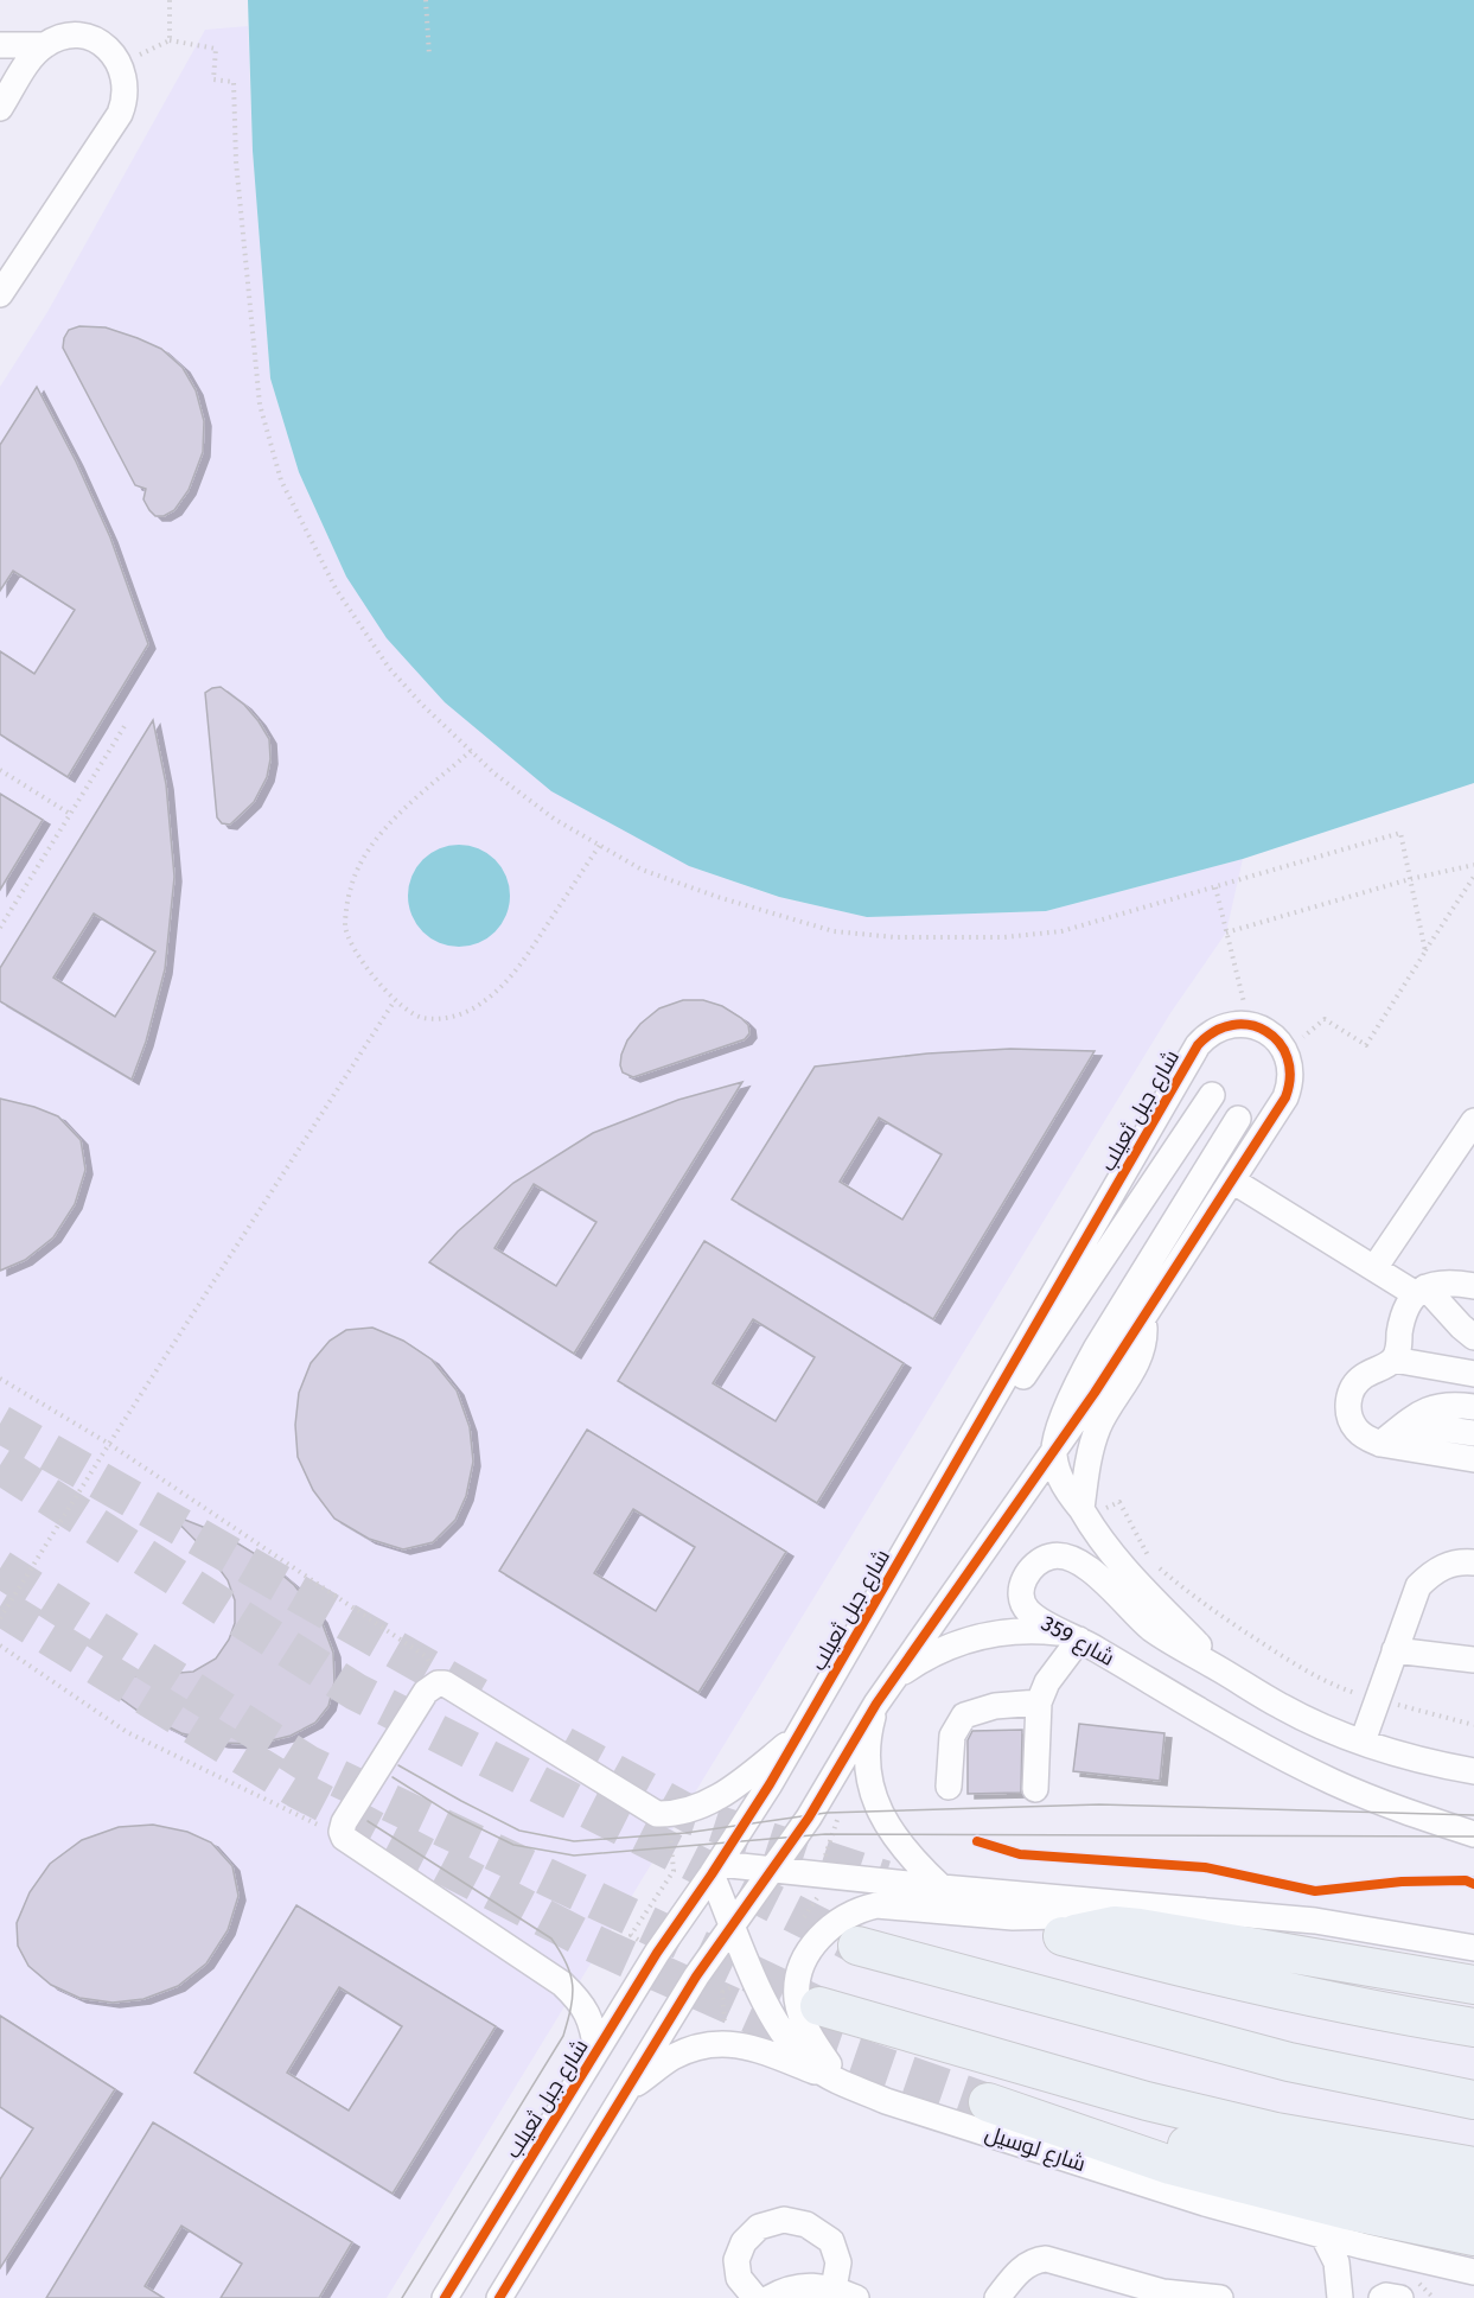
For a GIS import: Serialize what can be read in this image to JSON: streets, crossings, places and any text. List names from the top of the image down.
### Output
{
  "streets": {
    "street": ["شارع جبل ثعيلب", "شارع 359", "شارع لوسيل"]
  },
  "crossings": [
    ["شارع جبل ثعيلب", "شارع لوسيل"]
  ]
}
